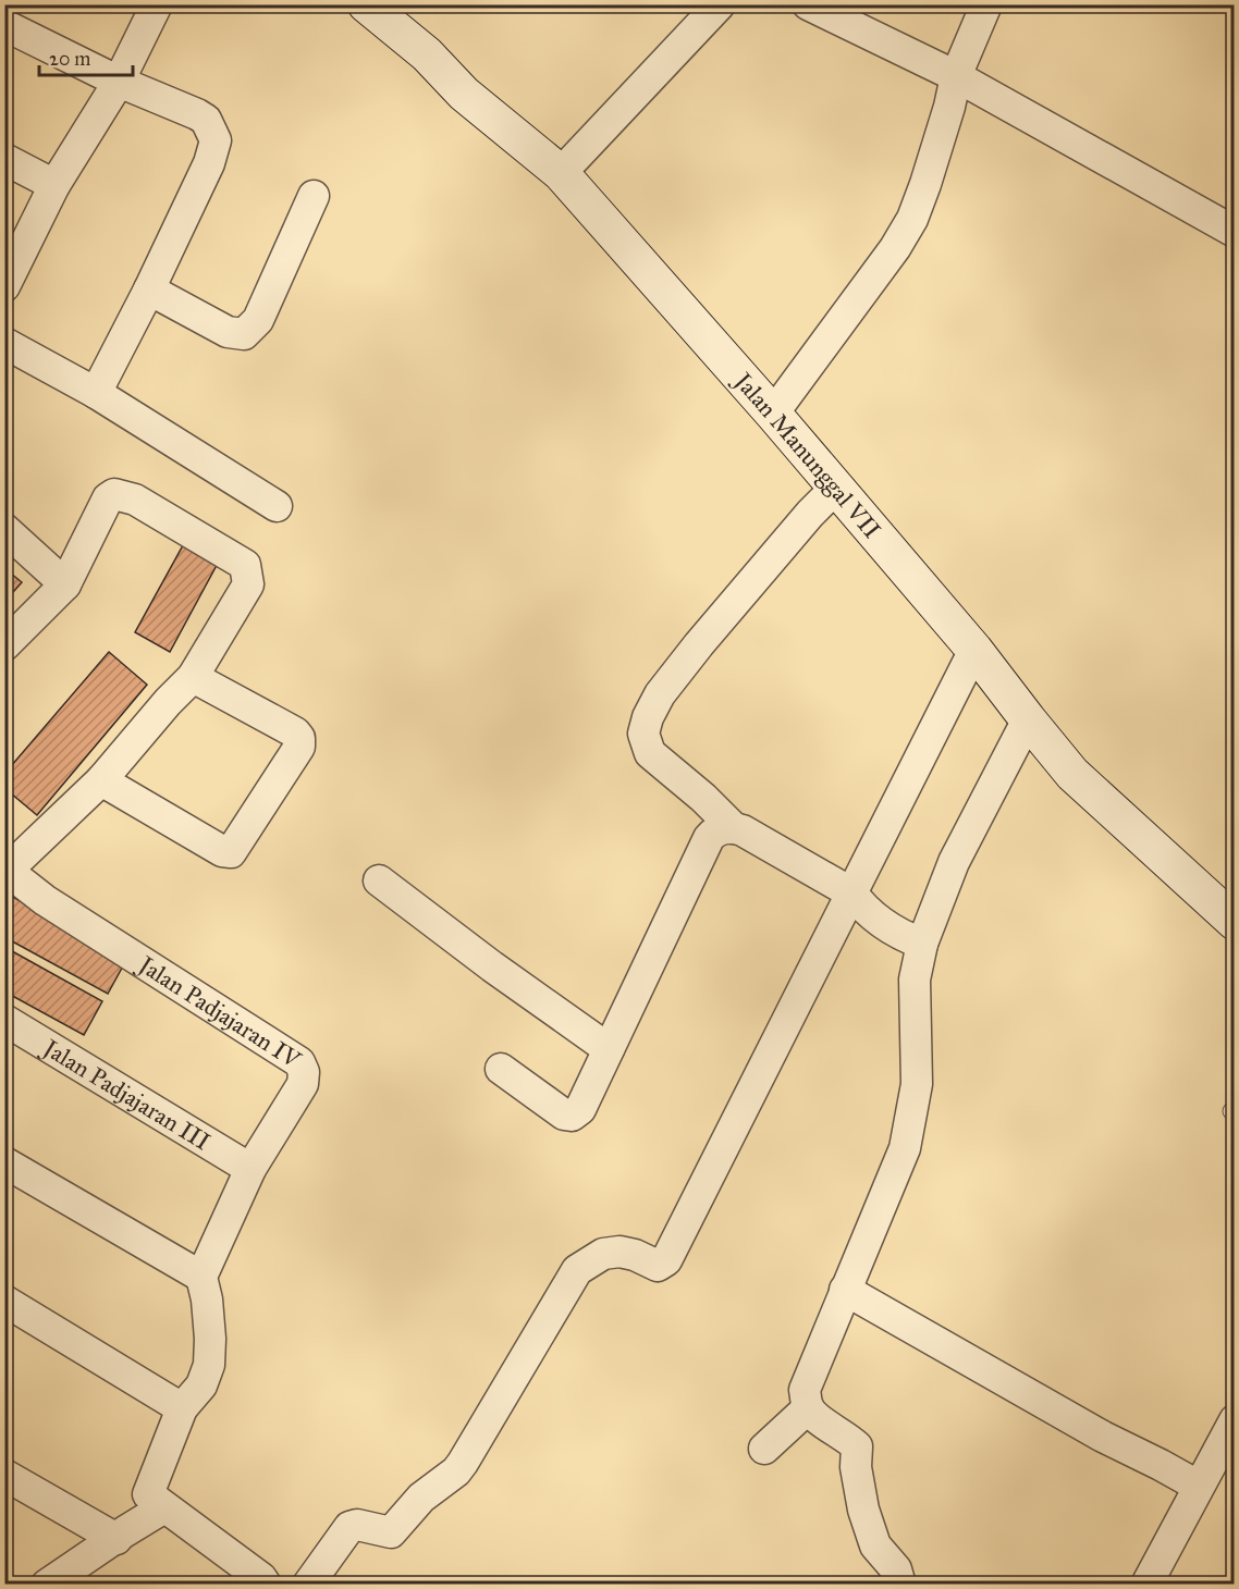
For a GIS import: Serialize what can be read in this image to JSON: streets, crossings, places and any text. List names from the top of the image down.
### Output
{
  "streets": {
    "street": ["Jalan Manunggal VII", "Jalan Padjajaran IV", "Jalan Padjajaran III"]
  },
  "crossings": [
    ["Jalan Padjajaran IV", "Jalan Padjajaran III"]
  ],
  "scale_bar": "20 m"
}
